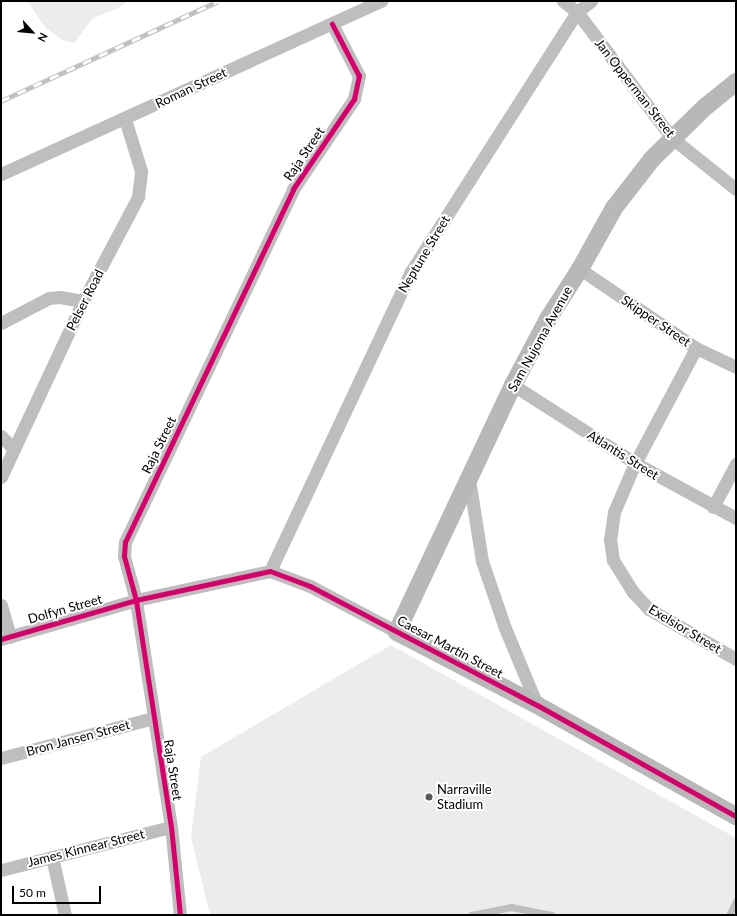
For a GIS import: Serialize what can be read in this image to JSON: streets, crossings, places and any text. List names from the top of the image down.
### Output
{
  "streets": {
    "street": [
      "Roman Street",
      "Jan Opperman Street",
      "Raja Street",
      "Neptune Street",
      "Pelser Road",
      "Skipper Street",
      "Sam Nujoma Avenue",
      "Atlantis Street",
      "Dolfyn Street",
      "Exelsior Street",
      "Caesar Martin Street",
      "Bron Jansen Street",
      "James Kinnear Street"
    ]
  },
  "crossings": [
    ["Roman Street", "Raja Street"],
    ["Roman Street", "Pelser Road"],
    ["Jan Opperman Street", "Neptune Street"],
    ["Jan Opperman Street", "Sam Nujoma Avenue"],
    ["Raja Street", "Dolfyn Street"],
    ["Raja Street", "Bron Jansen Street"],
    ["Raja Street", "James Kinnear Street"],
    ["Neptune Street", "Caesar Martin Street"],
    ["Skipper Street", "Sam Nujoma Avenue"],
    ["Skipper Street", "Exelsior Street"],
    ["Sam Nujoma Avenue", "Atlantis Street"],
    ["Sam Nujoma Avenue", "Caesar Martin Street"],
    ["Atlantis Street", "Exelsior Street"]
  ],
  "places": ["Narraville Stadium"],
  "scale_bar": "50 m",
  "north": "bottom right"
}
